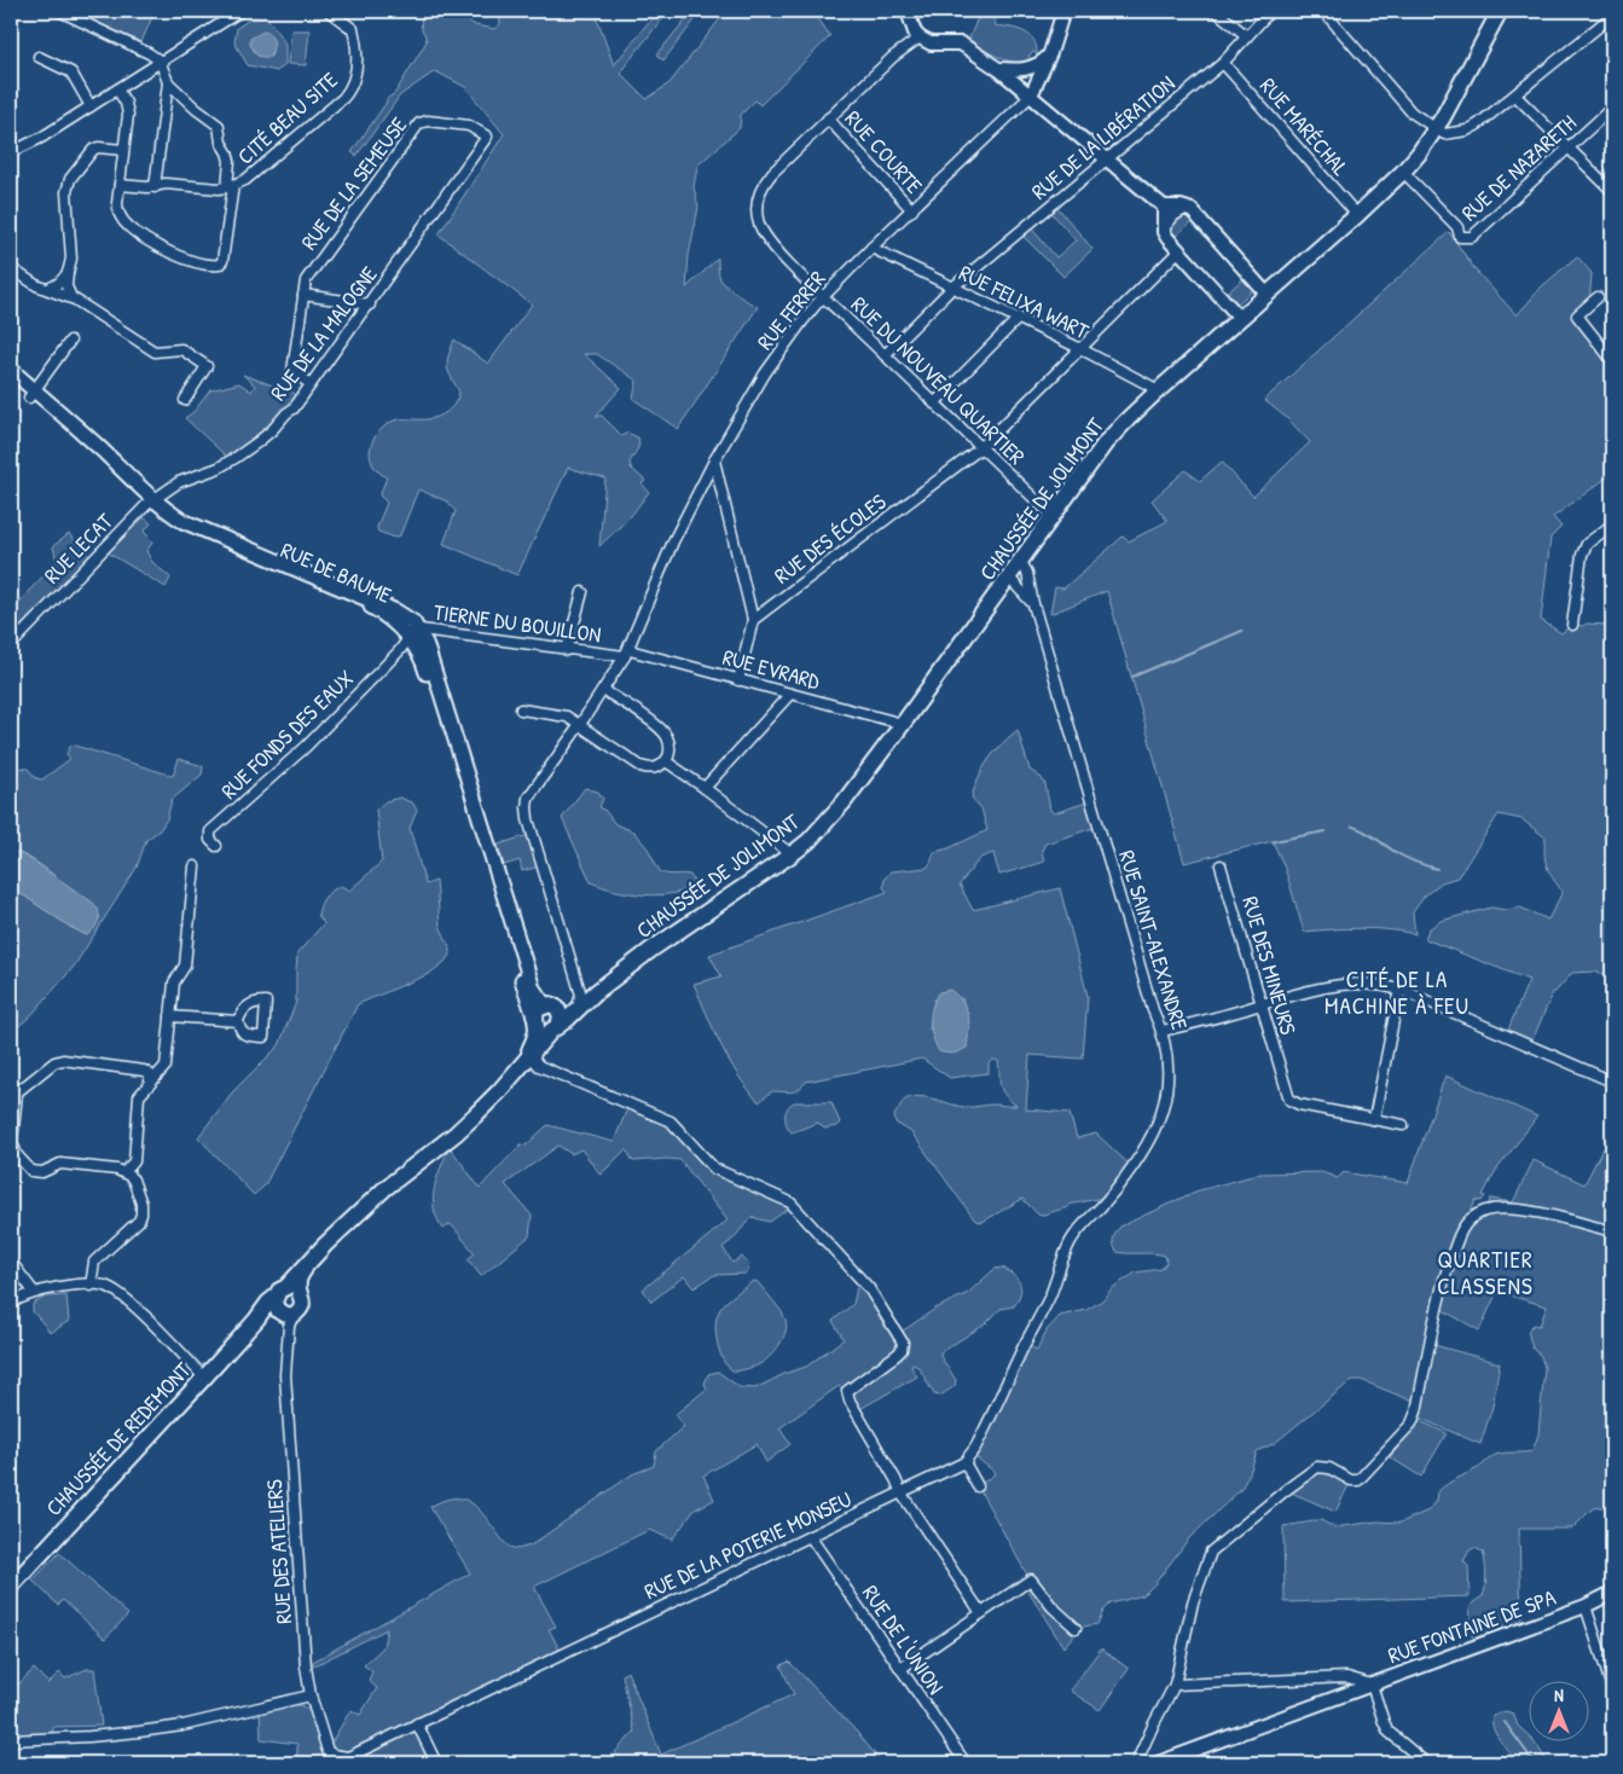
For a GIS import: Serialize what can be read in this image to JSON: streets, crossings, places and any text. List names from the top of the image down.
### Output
{
  "streets": {
    "main road": ["CHAUSSÉE DE JOLIMONT", "RUE DE BAUME", "CHAUSSÉE DE REDEMONT"],
    "street": [
      "CITÉ BEAU SITE",
      "RUE MARÉCHAL",
      "RUE DE LA LIBÉRATION",
      "RUE COURTE",
      "RUE DE NAZARETH",
      "RUE DE LA SEMEUSE",
      "RUE FELIXA WART",
      "RUE FERRER",
      "RUE DE LA MALOGNE",
      "RUE DU NOUVEAU QUARTIER",
      "RUE DES ÉCOLES",
      "RUE LECAT",
      "TIERNE DU BOUILLON",
      "RUE EVRARD",
      "RUE FONDS DES EAUX",
      "RUE SAINT-ALEXANDRE",
      "RUE DES MINEURS",
      "RUE DE LA POTERIE MONSEU",
      "RUE DES ATELIERS",
      "RUE FONTAINE DE SPA",
      "RUE DE L'UNION"
    ]
  },
  "crossings": [
    ["RUE MARÉCHAL", "RUE DE LA LIBÉRATION"],
    ["RUE MARÉCHAL", "CHAUSSÉE DE JOLIMONT"],
    ["RUE DE LA LIBÉRATION", "RUE FELIXA WART"],
    ["RUE DE LA LIBÉRATION", "RUE DU NOUVEAU QUARTIER"],
    ["RUE COURTE", "RUE FERRER"],
    ["RUE COURTE", "RUE DU NOUVEAU QUARTIER"],
    ["RUE DE NAZARETH", "CHAUSSÉE DE JOLIMONT"],
    ["RUE DE LA SEMEUSE", "RUE DE LA MALOGNE"],
    ["RUE FELIXA WART", "RUE FERRER"],
    ["RUE FELIXA WART", "CHAUSSÉE DE JOLIMONT"],
    ["RUE FELIXA WART", "RUE DES ÉCOLES"],
    ["RUE FERRER", "RUE DU NOUVEAU QUARTIER"],
    ["RUE FERRER", "CHAUSSÉE DE JOLIMONT"],
    ["RUE FERRER", "TIERNE DU BOUILLON"],
    ["RUE FERRER", "RUE EVRARD"],
    ["RUE DE LA MALOGNE", "RUE LECAT"],
    ["RUE DE LA MALOGNE", "RUE DE BAUME"],
    ["RUE DU NOUVEAU QUARTIER", "CHAUSSÉE DE JOLIMONT"],
    ["RUE DU NOUVEAU QUARTIER", "RUE DES ÉCOLES"],
    ["CHAUSSÉE DE JOLIMONT", "RUE EVRARD"],
    ["CHAUSSÉE DE JOLIMONT", "RUE SAINT-ALEXANDRE"],
    ["RUE LECAT", "RUE DE BAUME"],
    ["RUE DE BAUME", "TIERNE DU BOUILLON"],
    ["RUE DE BAUME", "RUE FONDS DES EAUX"],
    ["TIERNE DU BOUILLON", "RUE EVRARD"],
    ["TIERNE DU BOUILLON", "RUE FONDS DES EAUX"],
    ["RUE SAINT-ALEXANDRE", "RUE DE LA POTERIE MONSEU"],
    ["CHAUSSÉE DE REDEMONT", "RUE DES ATELIERS"],
    ["RUE DE LA POTERIE MONSEU", "RUE DES ATELIERS"],
    ["RUE DE LA POTERIE MONSEU", "RUE DE L'UNION"]
  ],
  "districts": ["CITÉ DE LA MACHINE À FEU", "QUARTIER CLASSENS"],
  "north": "top"
}
